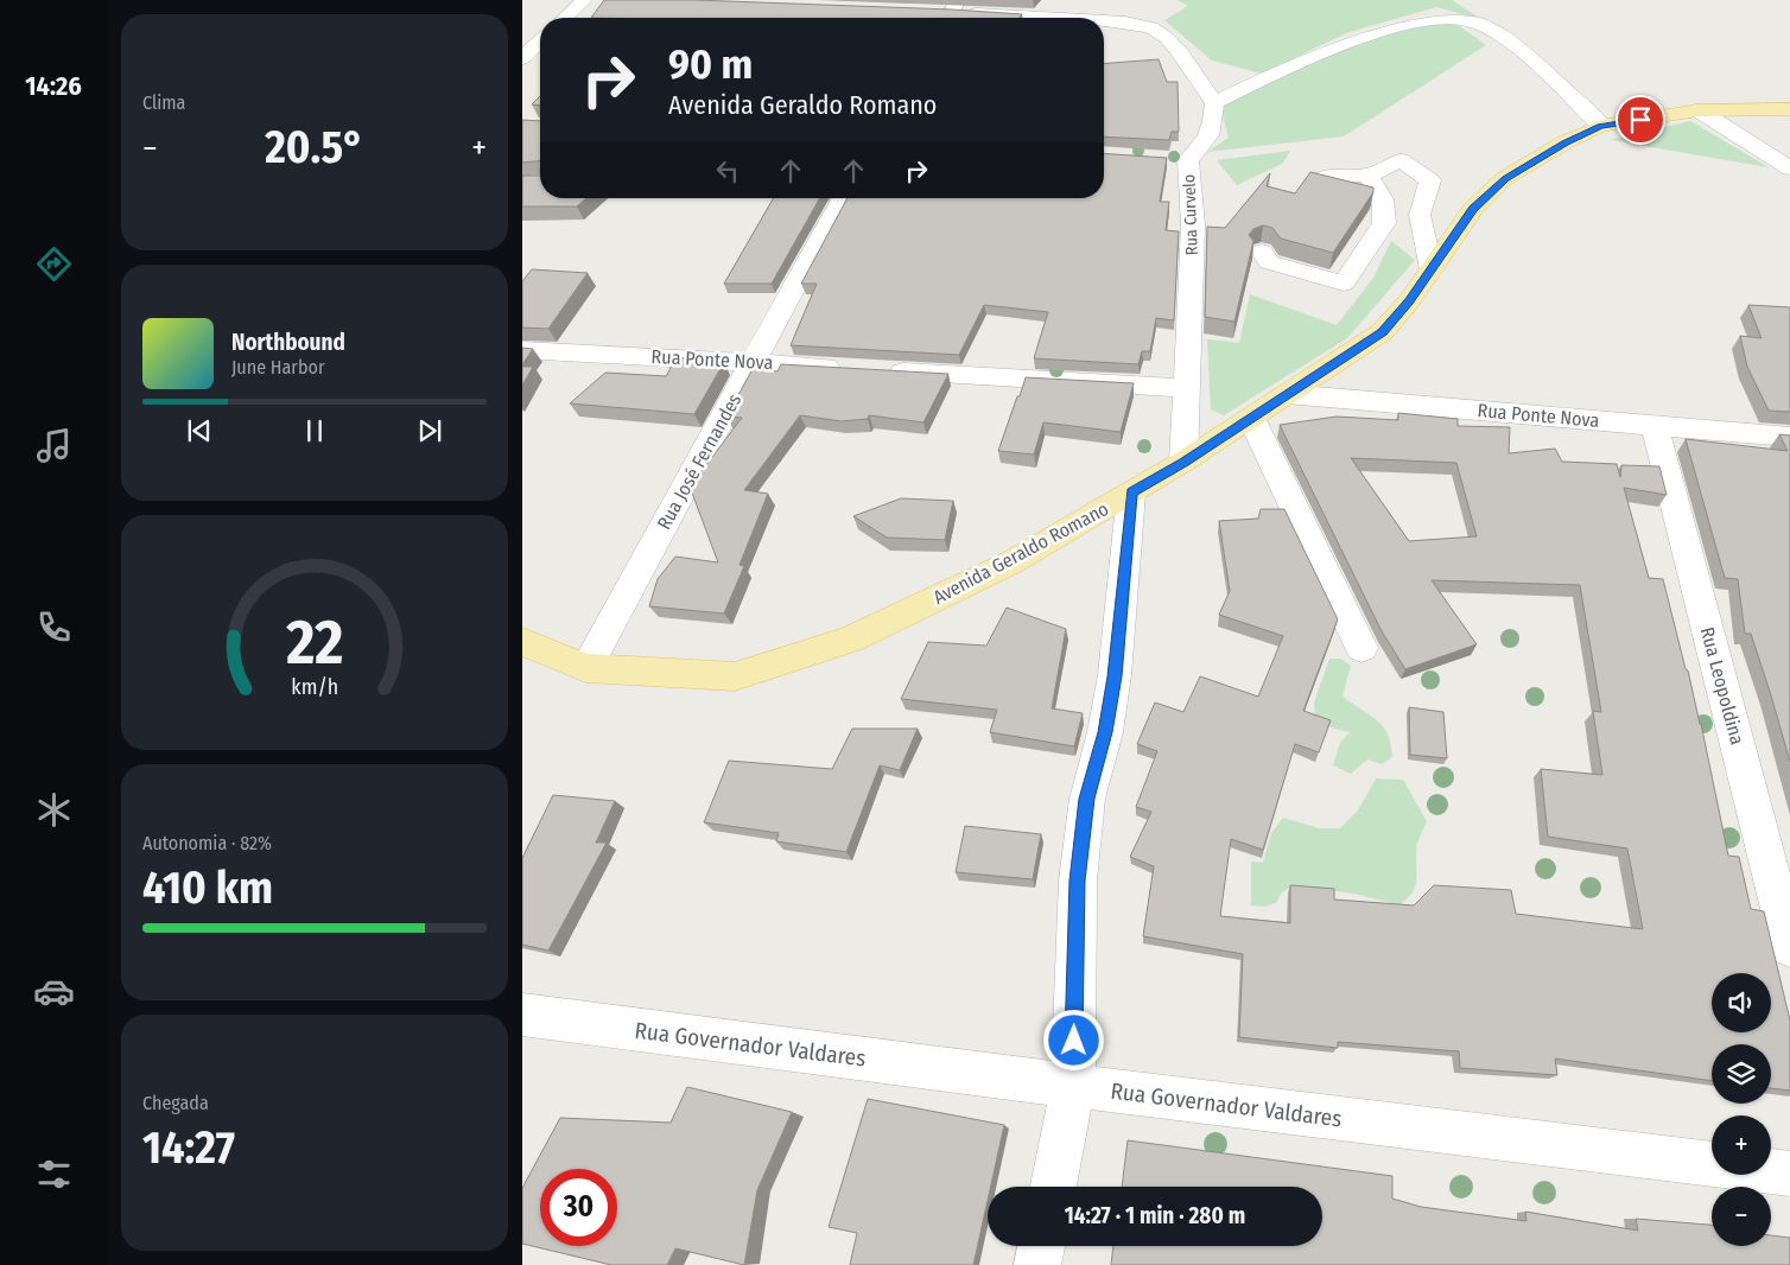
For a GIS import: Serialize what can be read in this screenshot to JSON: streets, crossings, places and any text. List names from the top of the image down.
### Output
{
  "streets": {
    "main road": ["Avenida Geraldo Romano"],
    "street": [
      "Rua Curvelo",
      "Rua Ponte Nova",
      "Rua José Fernandes",
      "Rua Leopoldina",
      "Rua Governador Valdares"
    ]
  },
  "crossings": [
    ["Rua Curvelo", "Avenida Geraldo Romano"],
    ["Rua Ponte Nova", "Rua José Fernandes"],
    ["Rua Ponte Nova", "Avenida Geraldo Romano"],
    ["Rua Ponte Nova", "Rua Leopoldina"],
    ["Rua José Fernandes", "Avenida Geraldo Romano"]
  ],
  "page": {
    "tabs": "14:26",
    "tile": [
      "Clima",
      ["Autonomia · 82%", "410 km"],
      ["Chegada", "14:27"]
    ],
    "turn": ["90 m", "Avenida Geraldo Romano"],
    "heat": ["−", "20.5°", "+"],
    "song": ["Northbound", "June Harbor"],
    "map_buttons": ["+", "−"],
    "limit": "30",
    "trip": "14:27 · 1 min · 280 m",
    "gauge": ["22", "km/h"]
  }
}
